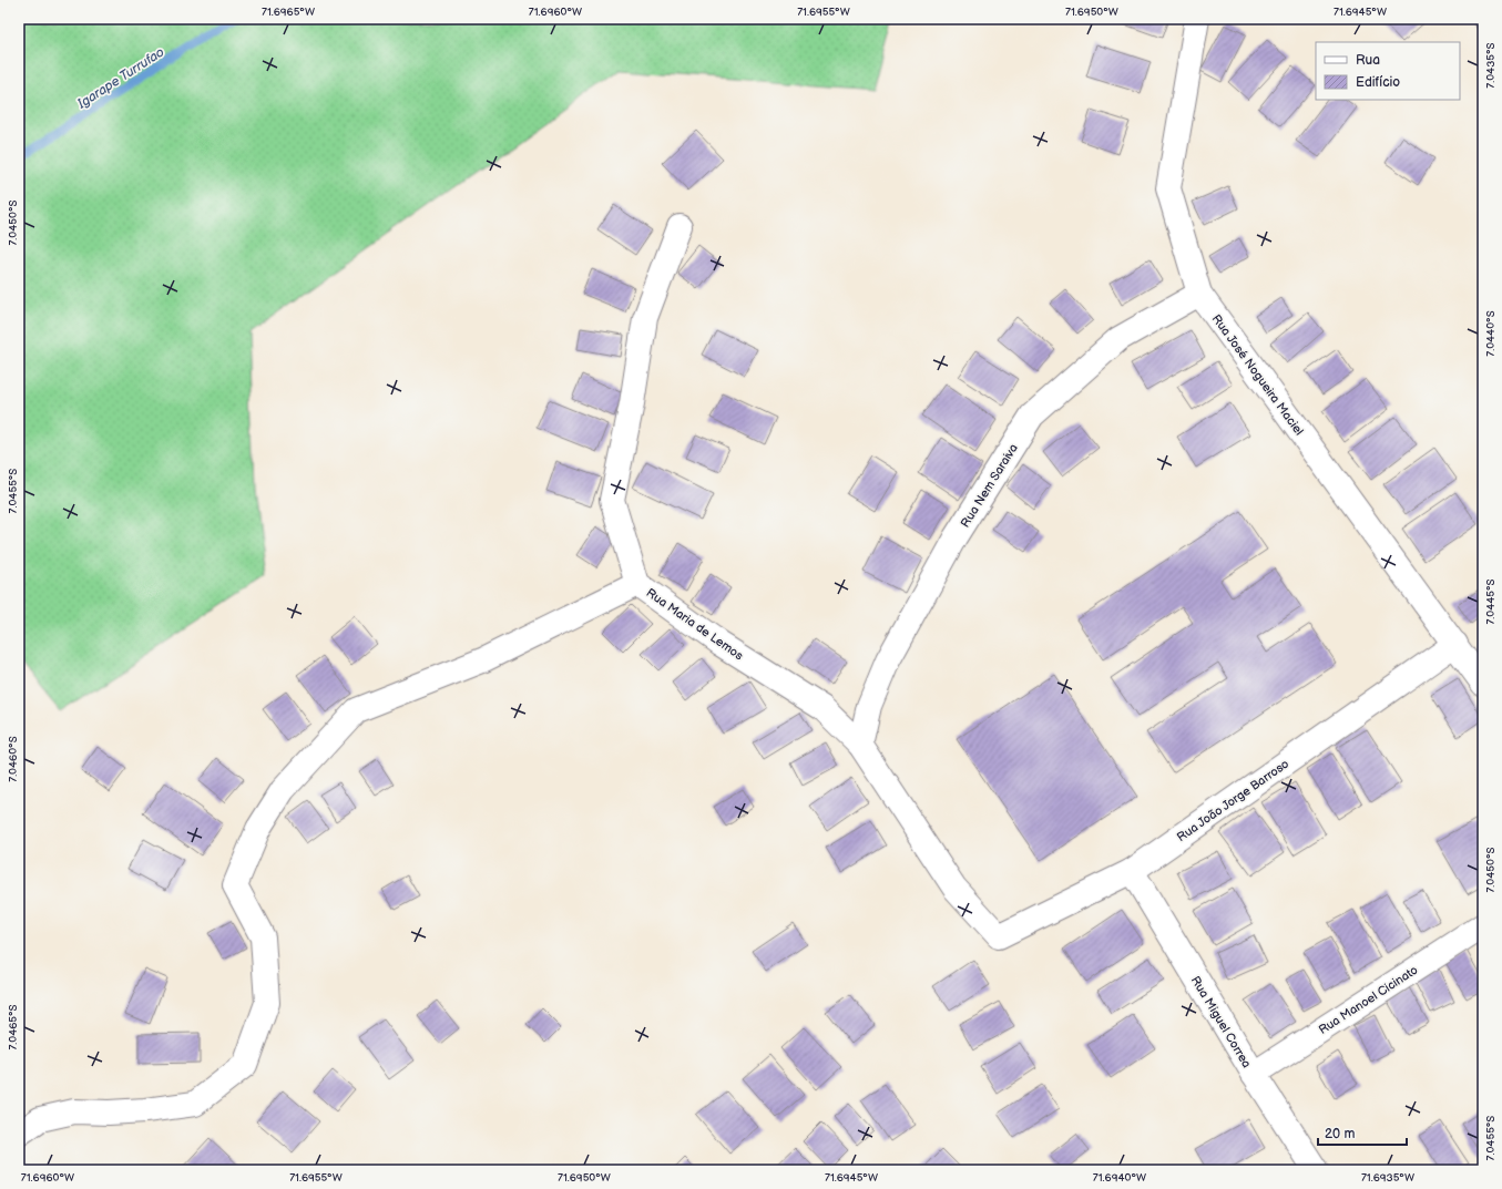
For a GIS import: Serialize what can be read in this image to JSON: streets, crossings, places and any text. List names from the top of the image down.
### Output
{
  "streets": {
    "street": [
      "Rua José Nogueira Maciel",
      "Rua Nem Saraiva",
      "Rua Maria de Lemos",
      "Rua João Jorge Barroso",
      "Rua Manoel Cicinato",
      "Rua Miguel Correa"
    ]
  },
  "crossings": [
    ["Rua José Nogueira Maciel", "Rua Nem Saraiva"],
    ["Rua José Nogueira Maciel", "Rua João Jorge Barroso"],
    ["Rua Nem Saraiva", "Rua Maria de Lemos"],
    ["Rua Maria de Lemos", "Rua João Jorge Barroso"],
    ["Rua João Jorge Barroso", "Rua Miguel Correa"],
    ["Rua Manoel Cicinato", "Rua Miguel Correa"]
  ],
  "water": ["Igarape Turrufao"],
  "legend": ["Rua", "Edifício"],
  "scale_bar": "20 m",
  "coordinates": [
    "71.6965°W",
    "71.6960°W",
    "71.6955°W",
    "71.6950°W",
    "71.6945°W",
    "7.0435°S",
    "7.0450°S",
    "7.0440°S",
    "7.0455°S",
    "7.0445°S",
    "7.0460°S",
    "7.0465°S",
    "71.6940°W",
    "71.6935°W"
  ]
}
